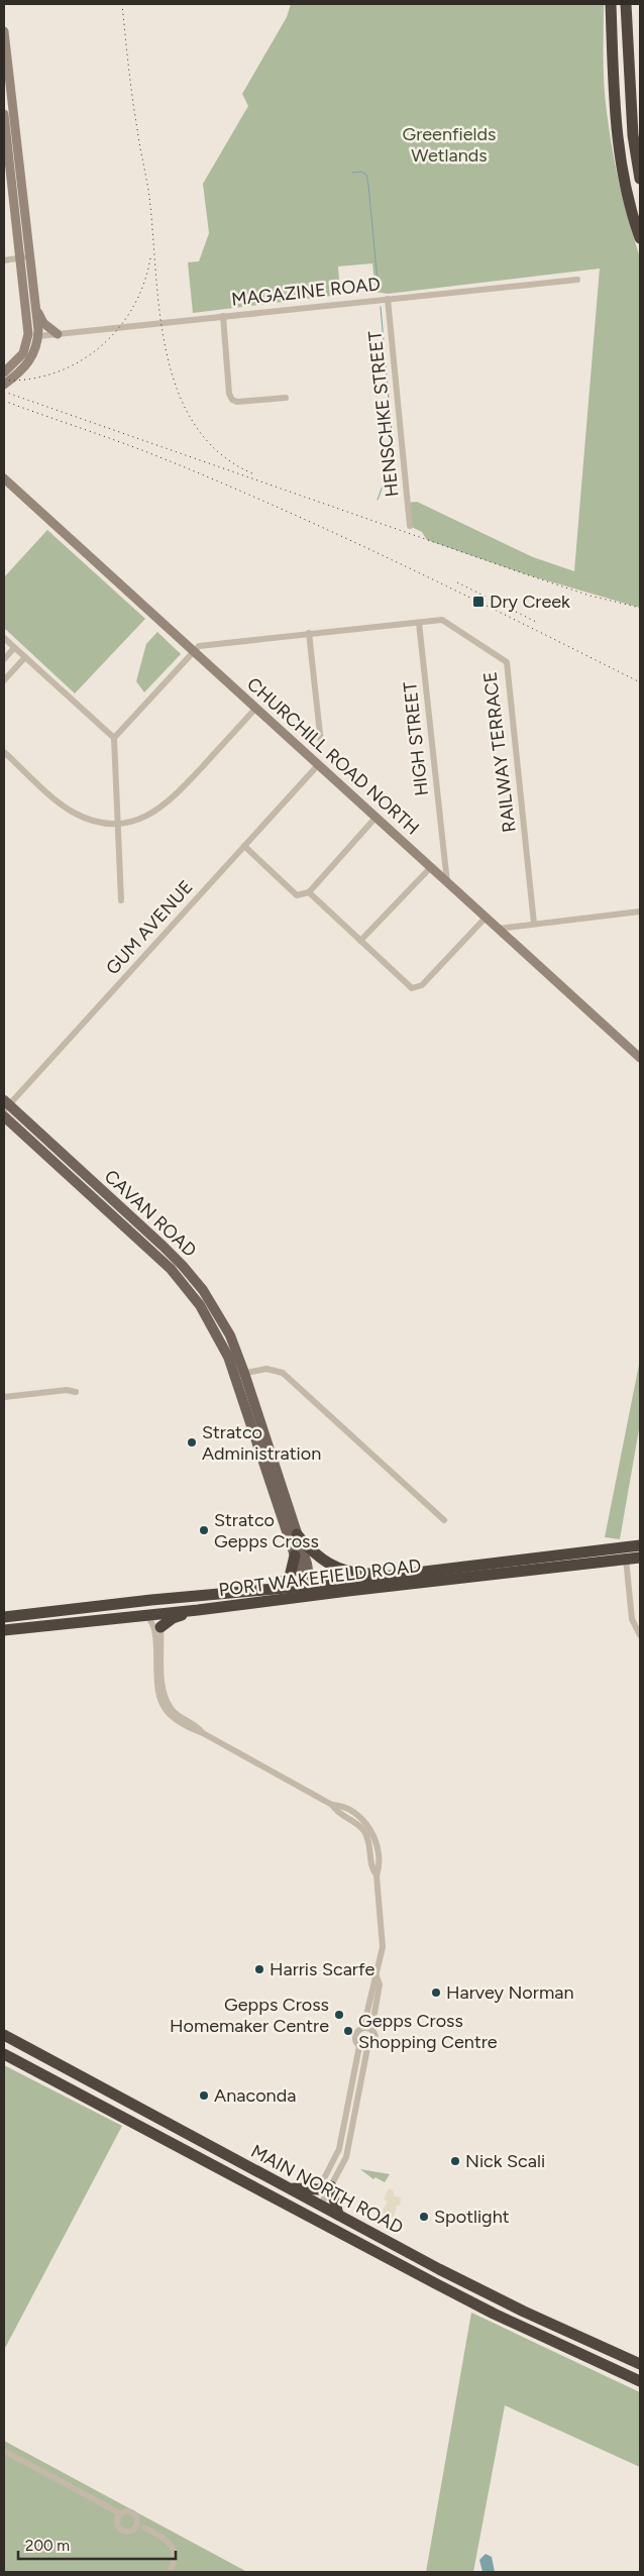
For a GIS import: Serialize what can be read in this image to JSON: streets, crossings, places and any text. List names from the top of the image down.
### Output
{
  "streets": {
    "highway": ["PORT WAKEFIELD ROAD", "MAIN NORTH ROAD"],
    "main road": ["CAVAN ROAD"],
    "street": [
      "MAGAZINE ROAD",
      "HENSCHKE STREET",
      "HIGH STREET",
      "RAILWAY TERRACE",
      "CHURCHILL ROAD NORTH",
      "GUM AVENUE"
    ]
  },
  "crossings": [
    ["MAGAZINE ROAD", "HENSCHKE STREET"],
    ["HIGH STREET", "RAILWAY TERRACE"],
    ["HIGH STREET", "CHURCHILL ROAD NORTH"],
    ["RAILWAY TERRACE", "CHURCHILL ROAD NORTH"],
    ["CHURCHILL ROAD NORTH", "GUM AVENUE"],
    ["GUM AVENUE", "CAVAN ROAD"],
    ["CAVAN ROAD", "PORT WAKEFIELD ROAD"]
  ],
  "parks": ["Greenfields Wetlands"],
  "places": {
    "transit": ["Dry Creek"],
    "other": [
      "Stratco Administration",
      "Stratco Gepps Cross",
      "Harris Scarfe",
      "Harvey Norman",
      "Gepps Cross Homemaker Centre",
      "Gepps Cross Shopping Centre",
      "Anaconda",
      "Nick Scali",
      "Spotlight"
    ]
  },
  "scale_bar": "200 m"
}
